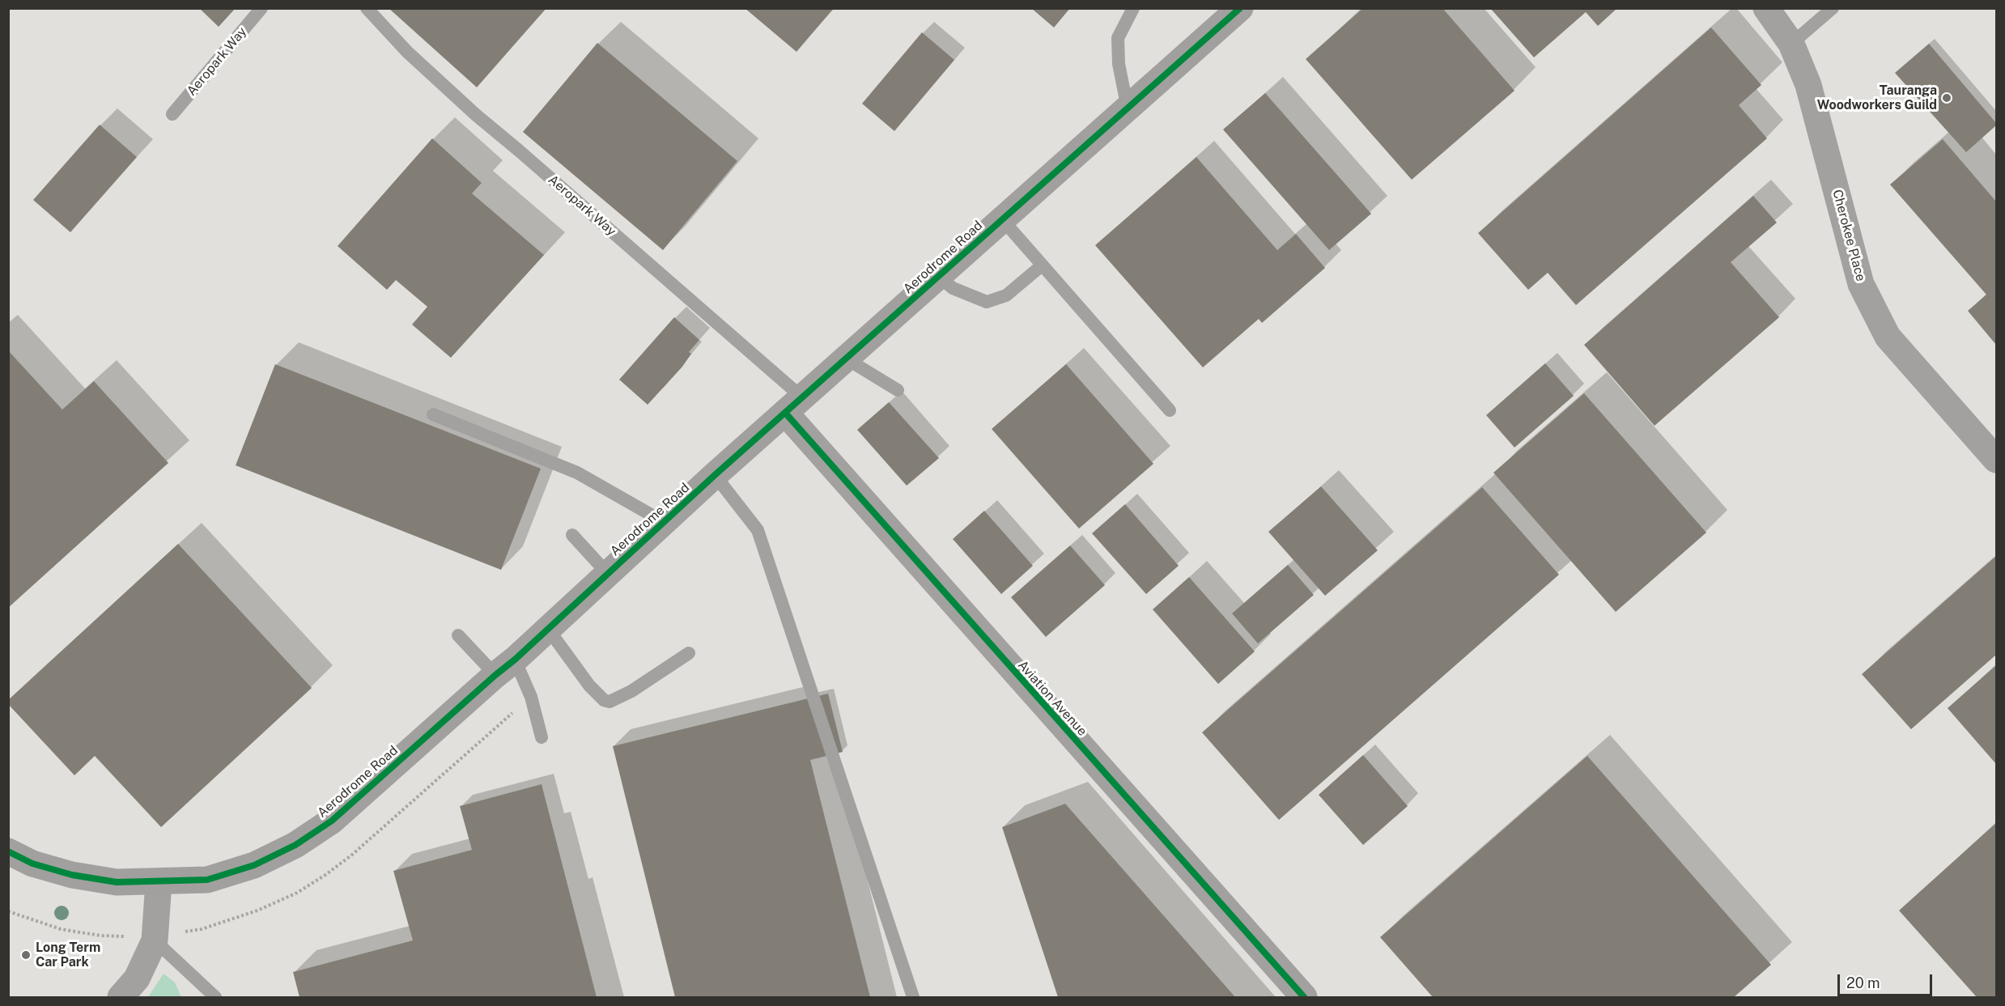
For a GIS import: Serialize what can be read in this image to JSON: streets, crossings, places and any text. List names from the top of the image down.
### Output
{
  "streets": {
    "street": ["Cherokee Place", "Aerodrome Road", "Aviation Avenue"],
    "lane": ["Aeropark Way"]
  },
  "crossings": [
    ["Aeropark Way", "Aerodrome Road"],
    ["Aeropark Way", "Aviation Avenue"],
    ["Aerodrome Road", "Aviation Avenue"]
  ],
  "places": ["Tauranga Woodworkers Guild", "Long Term Car Park"],
  "scale_bar": "20 m"
}
